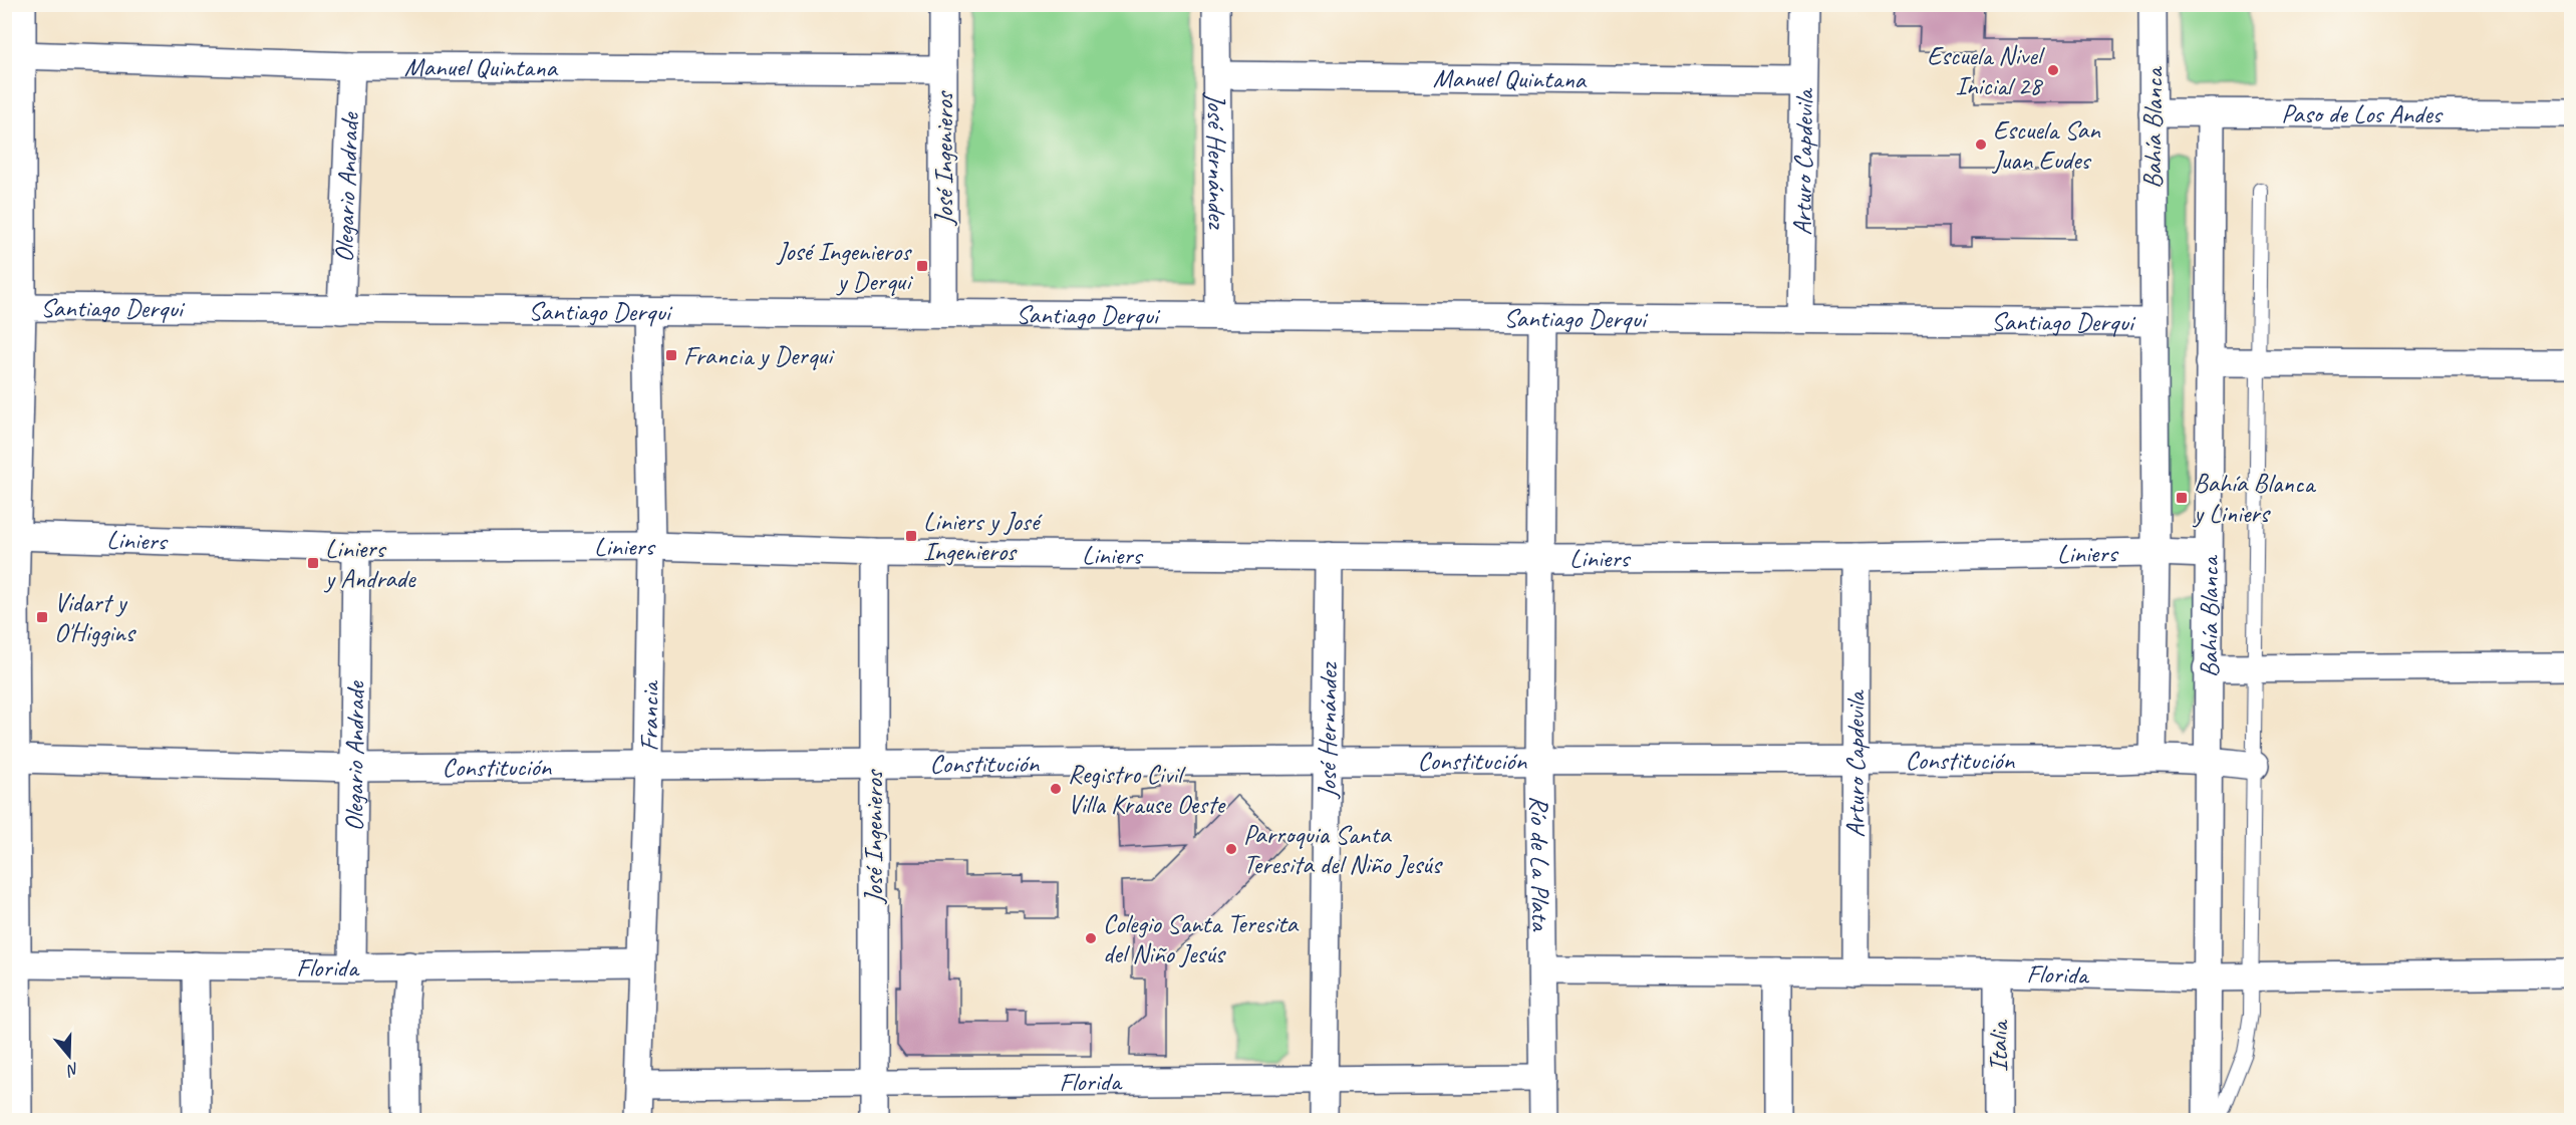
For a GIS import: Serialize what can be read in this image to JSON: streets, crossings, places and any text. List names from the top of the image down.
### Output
{
  "streets": {
    "street": [
      "Manuel Quintana",
      "Paso de Los Andes",
      "Bahía Blanca",
      "José Ingenieros",
      "José Hernández",
      "Arturo Capdevila",
      "Olegario Andrade",
      "Santiago Derqui",
      "Liniers",
      "Francia",
      "Constitución",
      "Río de La Plata",
      "Florida",
      "Italia"
    ]
  },
  "crossings": [
    ["Manuel Quintana", "José Ingenieros"],
    ["Manuel Quintana", "José Hernández"],
    ["Manuel Quintana", "Arturo Capdevila"],
    ["Manuel Quintana", "Olegario Andrade"],
    ["Paso de Los Andes", "Bahía Blanca"],
    ["Bahía Blanca", "Santiago Derqui"],
    ["Bahía Blanca", "Liniers"],
    ["Bahía Blanca", "Constitución"],
    ["Bahía Blanca", "Florida"],
    ["José Ingenieros", "Santiago Derqui"],
    ["José Ingenieros", "Liniers"],
    ["José Ingenieros", "Constitución"],
    ["José Ingenieros", "Florida"],
    ["José Hernández", "Santiago Derqui"],
    ["José Hernández", "Liniers"],
    ["José Hernández", "Constitución"],
    ["José Hernández", "Florida"],
    ["Arturo Capdevila", "Santiago Derqui"],
    ["Arturo Capdevila", "Liniers"],
    ["Arturo Capdevila", "Constitución"],
    ["Arturo Capdevila", "Florida"],
    ["Olegario Andrade", "Santiago Derqui"],
    ["Olegario Andrade", "Liniers"],
    ["Olegario Andrade", "Constitución"],
    ["Olegario Andrade", "Florida"],
    ["Santiago Derqui", "Francia"],
    ["Santiago Derqui", "Río de La Plata"],
    ["Liniers", "Francia"],
    ["Liniers", "Río de La Plata"],
    ["Francia", "Constitución"],
    ["Francia", "Florida"],
    ["Constitución", "Río de La Plata"],
    ["Río de La Plata", "Florida"],
    ["Florida", "Italia"]
  ],
  "places": {
    "other": [
      "Escuela Nivel Inicial 28",
      "Escuela San Juan Eudes",
      "Registro Civil Villa Krause Oeste",
      "Parroquia Santa Teresita del Niño Jesús",
      "Colegio Santa Teresita del Niño Jesús"
    ],
    "transit": [
      "José Ingenieros y Derqui",
      "Francia y Derqui",
      "Bahía Blanca y Liniers",
      "Liniers y José Ingenieros",
      "Liniers y Andrade",
      "Vidart y O'Higgins"
    ]
  },
  "north": "bottom"
}
